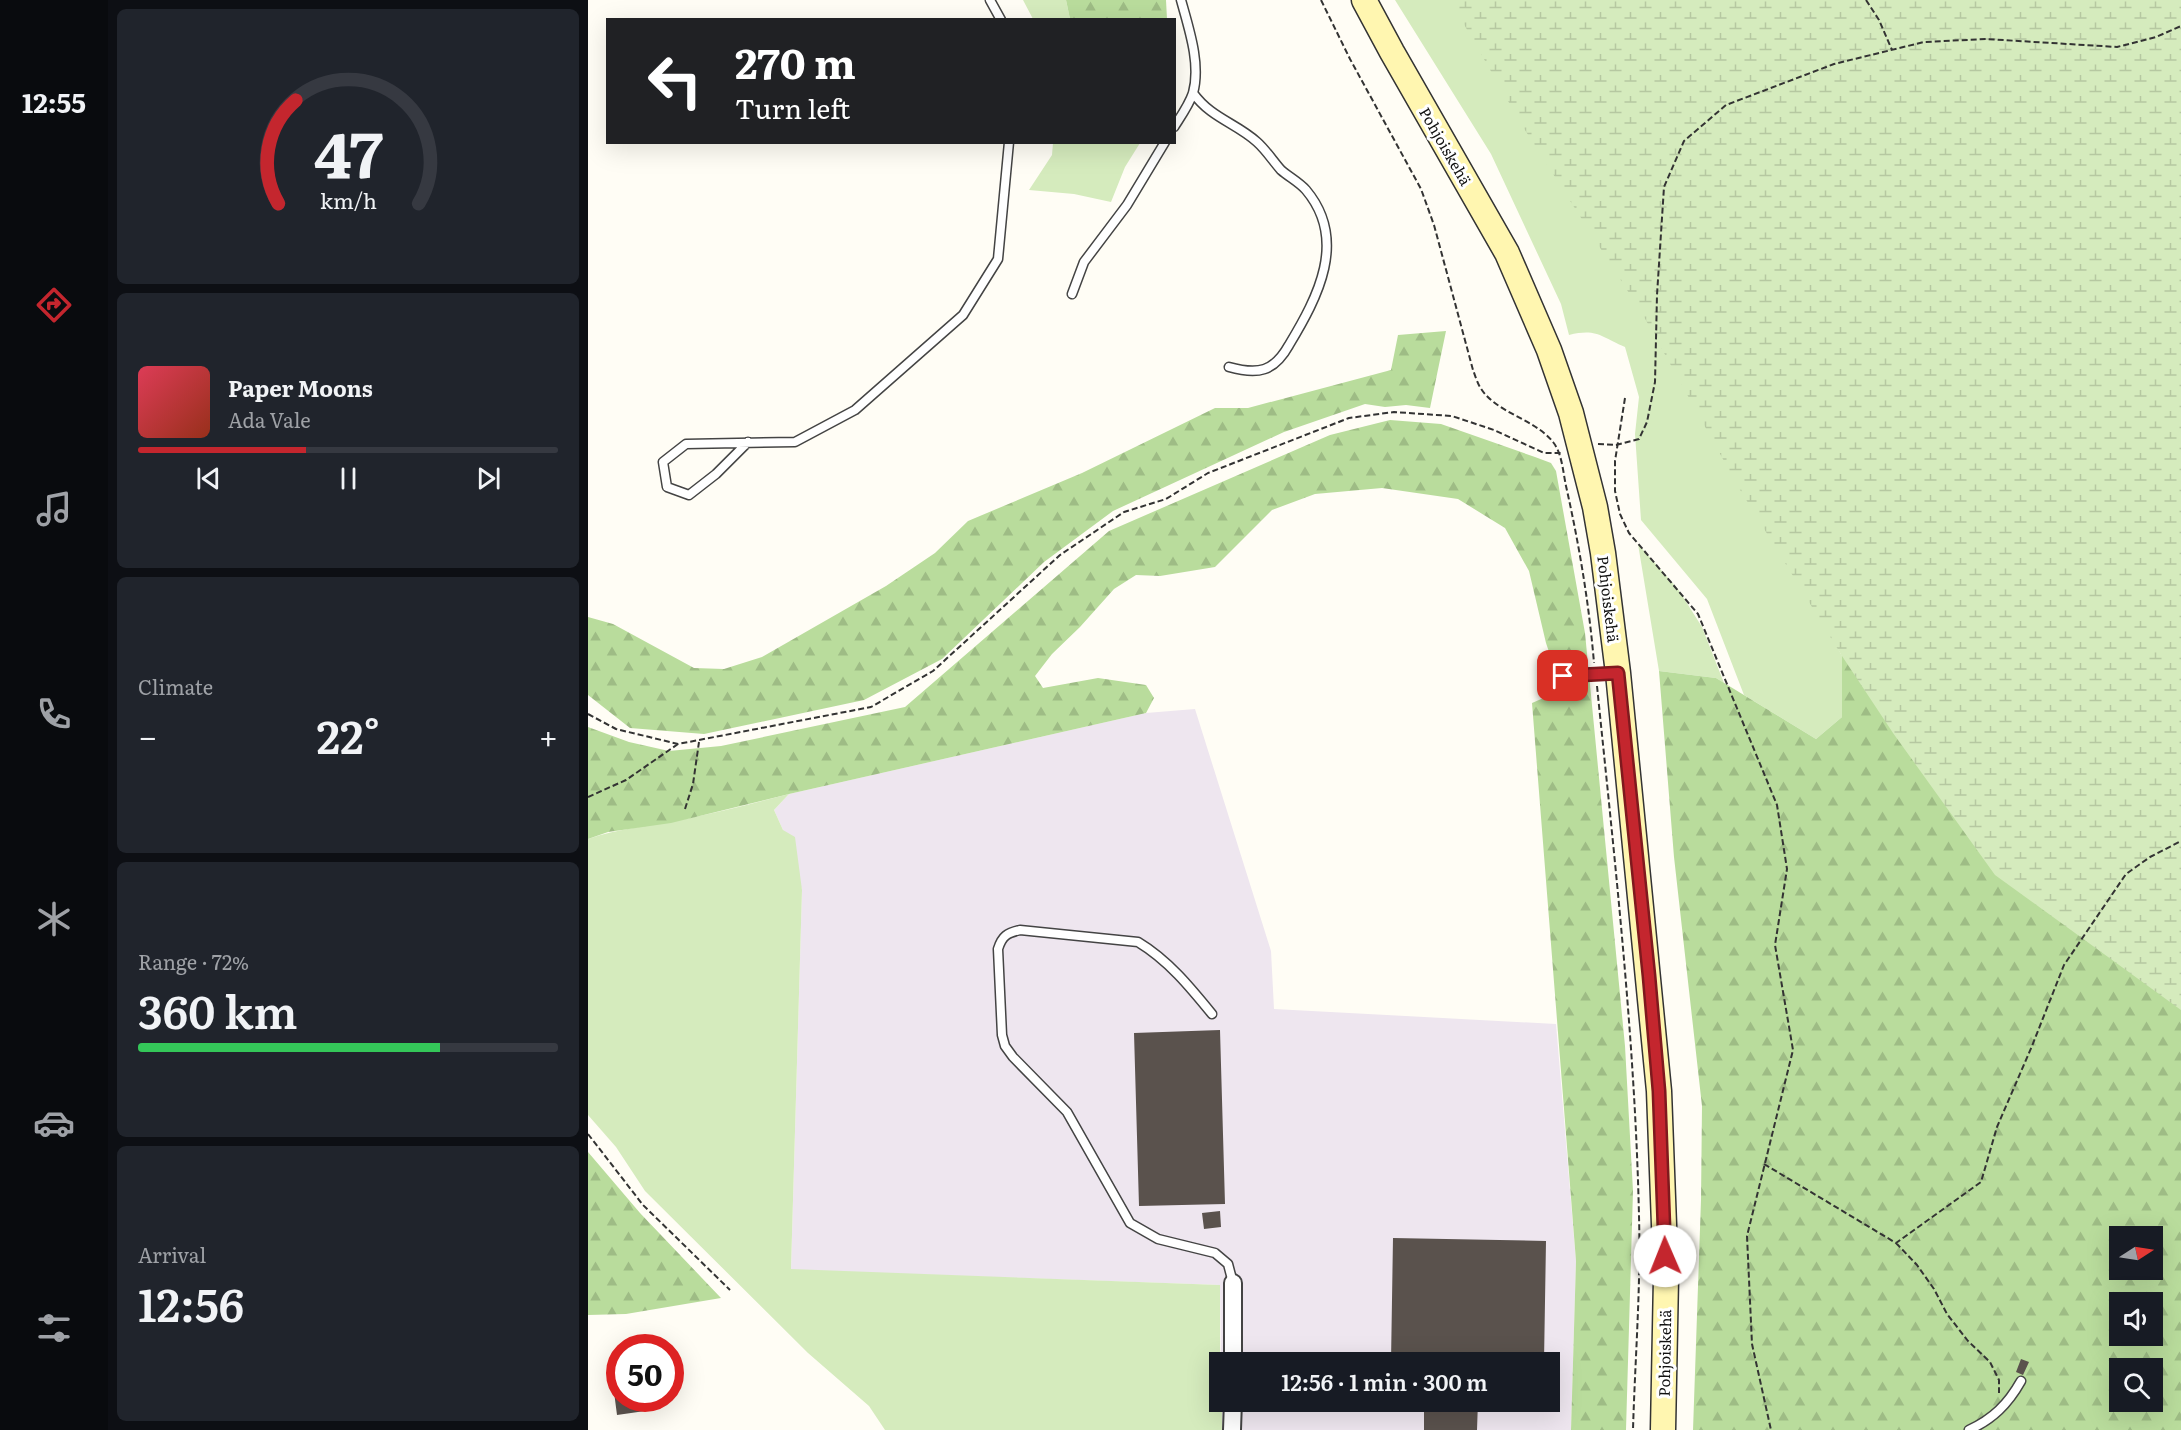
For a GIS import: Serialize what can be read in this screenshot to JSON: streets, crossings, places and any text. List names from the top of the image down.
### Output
{
  "streets": {
    "main road": ["Pohjoiskehä"]
  },
  "north": "right",
  "page": {
    "tabs": "12:55",
    "turn": ["270 m", "Turn left"],
    "song": ["Paper Moons", "Ada Vale"],
    "tile": [
      "Climate",
      ["Range · 72%", "360 km"],
      ["Arrival", "12:56"]
    ],
    "heat": ["−", "22°", "+"],
    "limit": "50",
    "trip": "12:56 · 1 min · 300 m",
    "gauge": ["47", "km/h"]
  }
}
